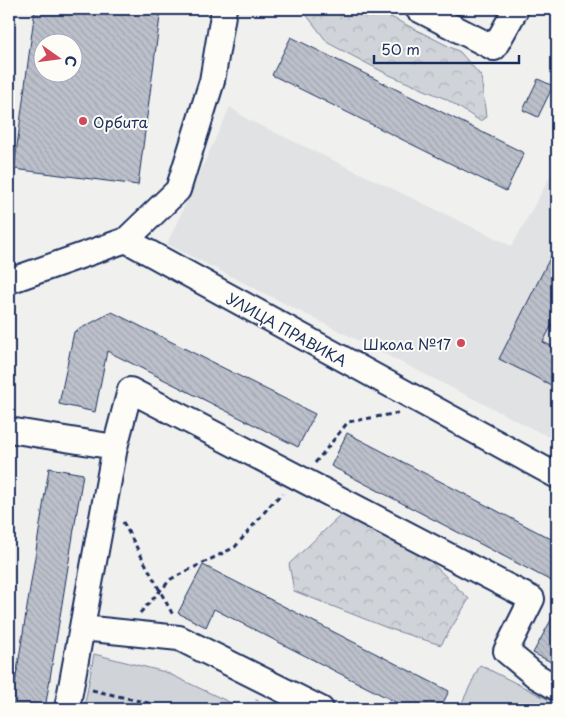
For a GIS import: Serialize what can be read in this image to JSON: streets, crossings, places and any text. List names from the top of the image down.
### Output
{
  "streets": {
    "street": ["УЛИЦА ПРАВИКА"]
  },
  "places": ["Орбита", "Школа №17"],
  "scale_bar": "50 m",
  "north": "right"
}
